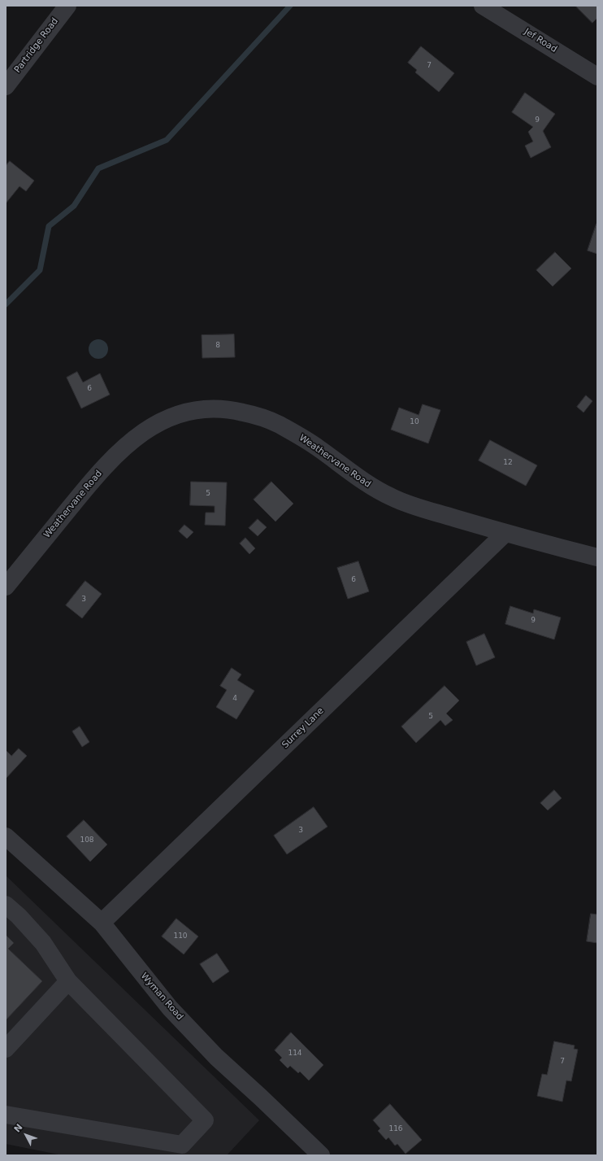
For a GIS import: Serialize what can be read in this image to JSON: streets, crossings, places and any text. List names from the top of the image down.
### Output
{
  "streets": {
    "street": [
      "Jef Road",
      "Partridge Road",
      "Weathervane Road",
      "Surrey Lane",
      "Wyman Road"
    ]
  },
  "crossings": [
    ["Weathervane Road", "Surrey Lane"],
    ["Surrey Lane", "Wyman Road"]
  ],
  "house_numbers": [
    "7",
    "9",
    "8",
    "6",
    "10",
    "12",
    "5",
    "6",
    "3",
    "9",
    "4",
    "5",
    "3",
    "108",
    "110",
    "114",
    "7",
    "116"
  ],
  "north": "top left"
}
